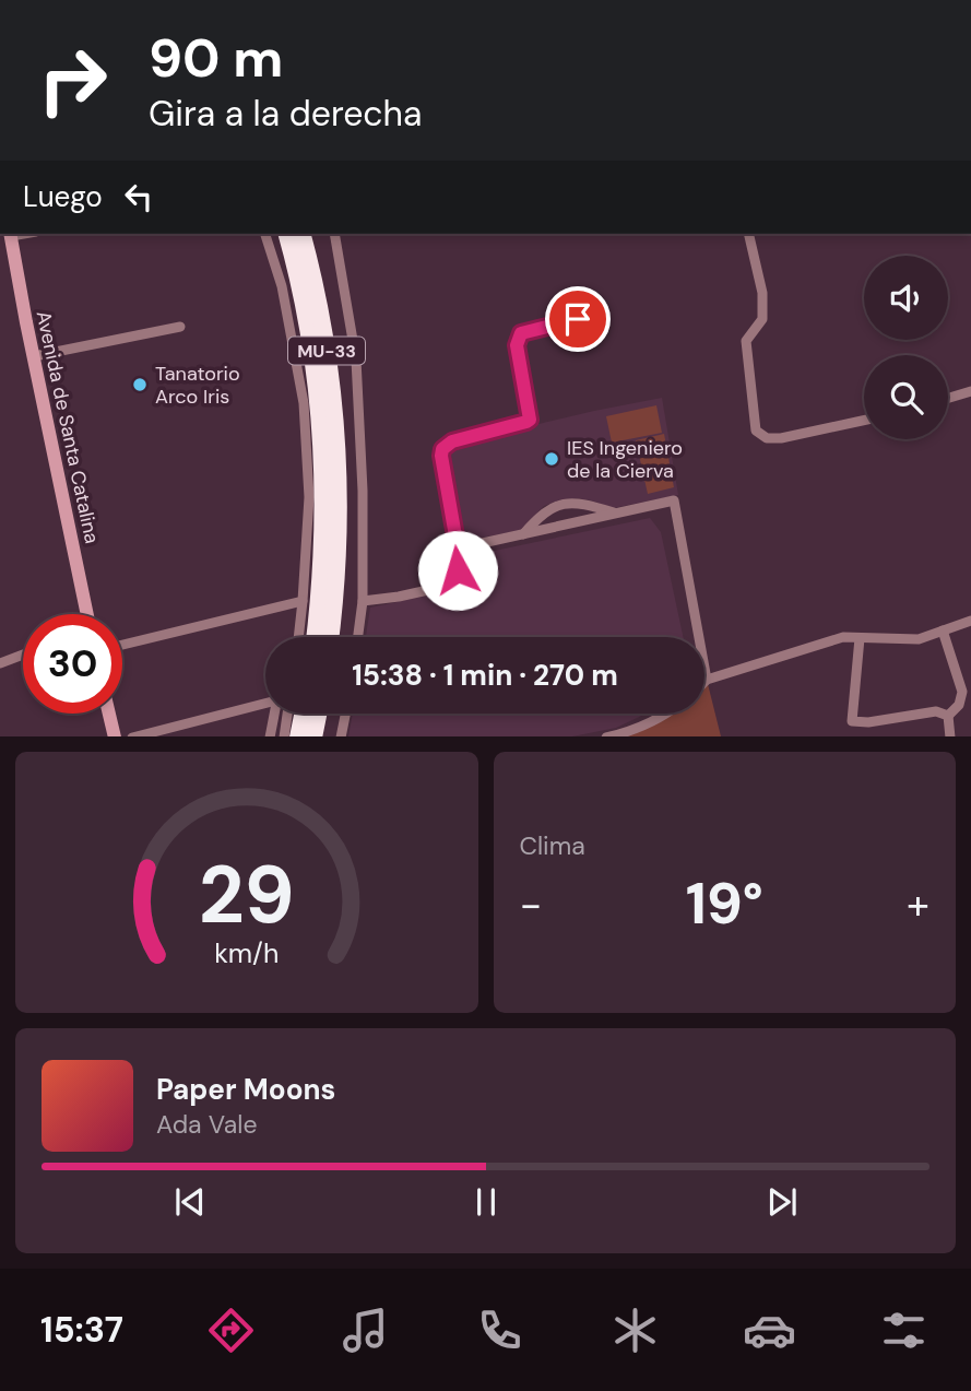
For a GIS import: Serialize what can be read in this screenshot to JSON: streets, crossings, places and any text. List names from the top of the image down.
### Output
{
  "streets": {
    "highway": ["MU-33"],
    "main road": ["Avenida de Santa Catalina"]
  },
  "places": ["Tanatorio Arco Iris", "IES Ingeniero de la Cierva"],
  "page": {
    "turn": ["90 m", "Gira a la derecha"],
    "then": "Luego",
    "limit": "30",
    "trip": "15:38 · 1 min · 270 m",
    "tile": "Clima",
    "heat": ["−", "19°", "+"],
    "song": ["Paper Moons", "Ada Vale"],
    "tabs": "15:37",
    "gauge": ["29", "km/h"]
  }
}
